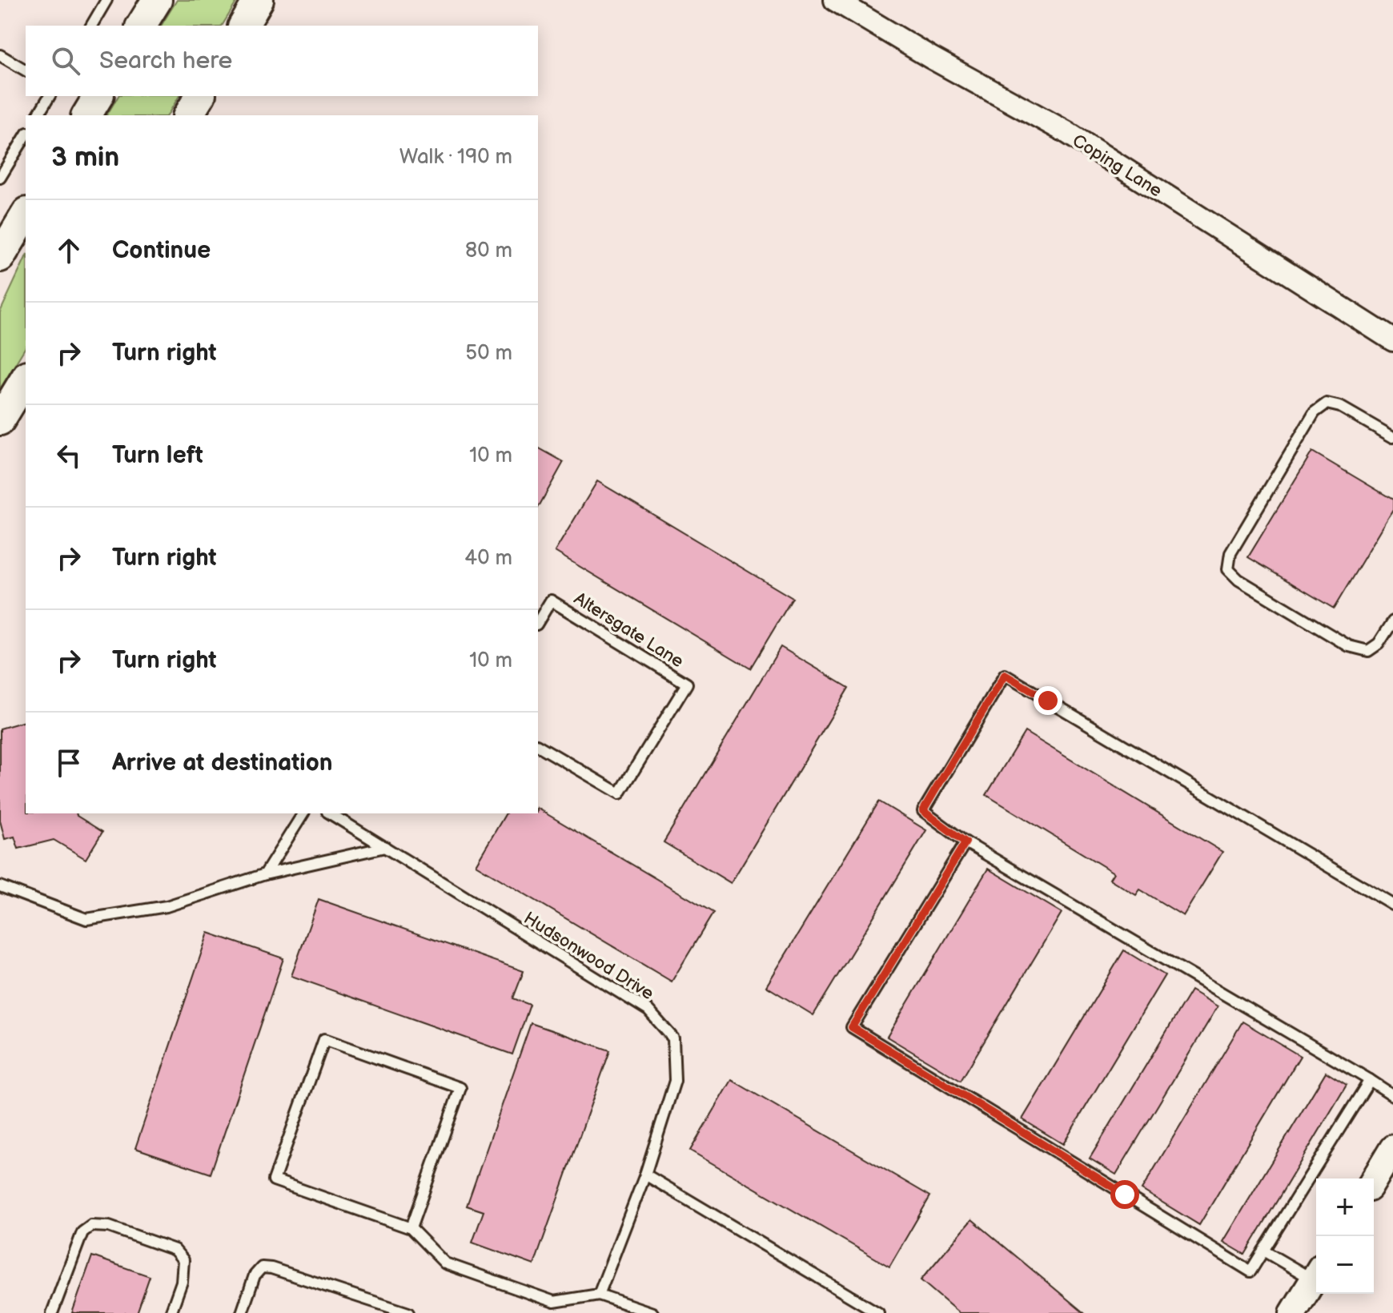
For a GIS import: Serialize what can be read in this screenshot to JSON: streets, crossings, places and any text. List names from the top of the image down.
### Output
{
  "streets": {
    "street": ["Coping Lane"],
    "lane": ["Altersgate Lane", "Hudsonwood Drive"]
  },
  "page": {
    "search": "Search here",
    "heading": ["3 min", "Walk · 190 m"],
    "list": [
      ["Continue", "80 m"],
      ["Turn right", "50 m"],
      ["Turn left", "10 m"],
      ["Turn right", "40 m"],
      ["Turn right", "10 m"],
      "Arrive at destination"
    ],
    "map_buttons": ["+", "−"]
  }
}
